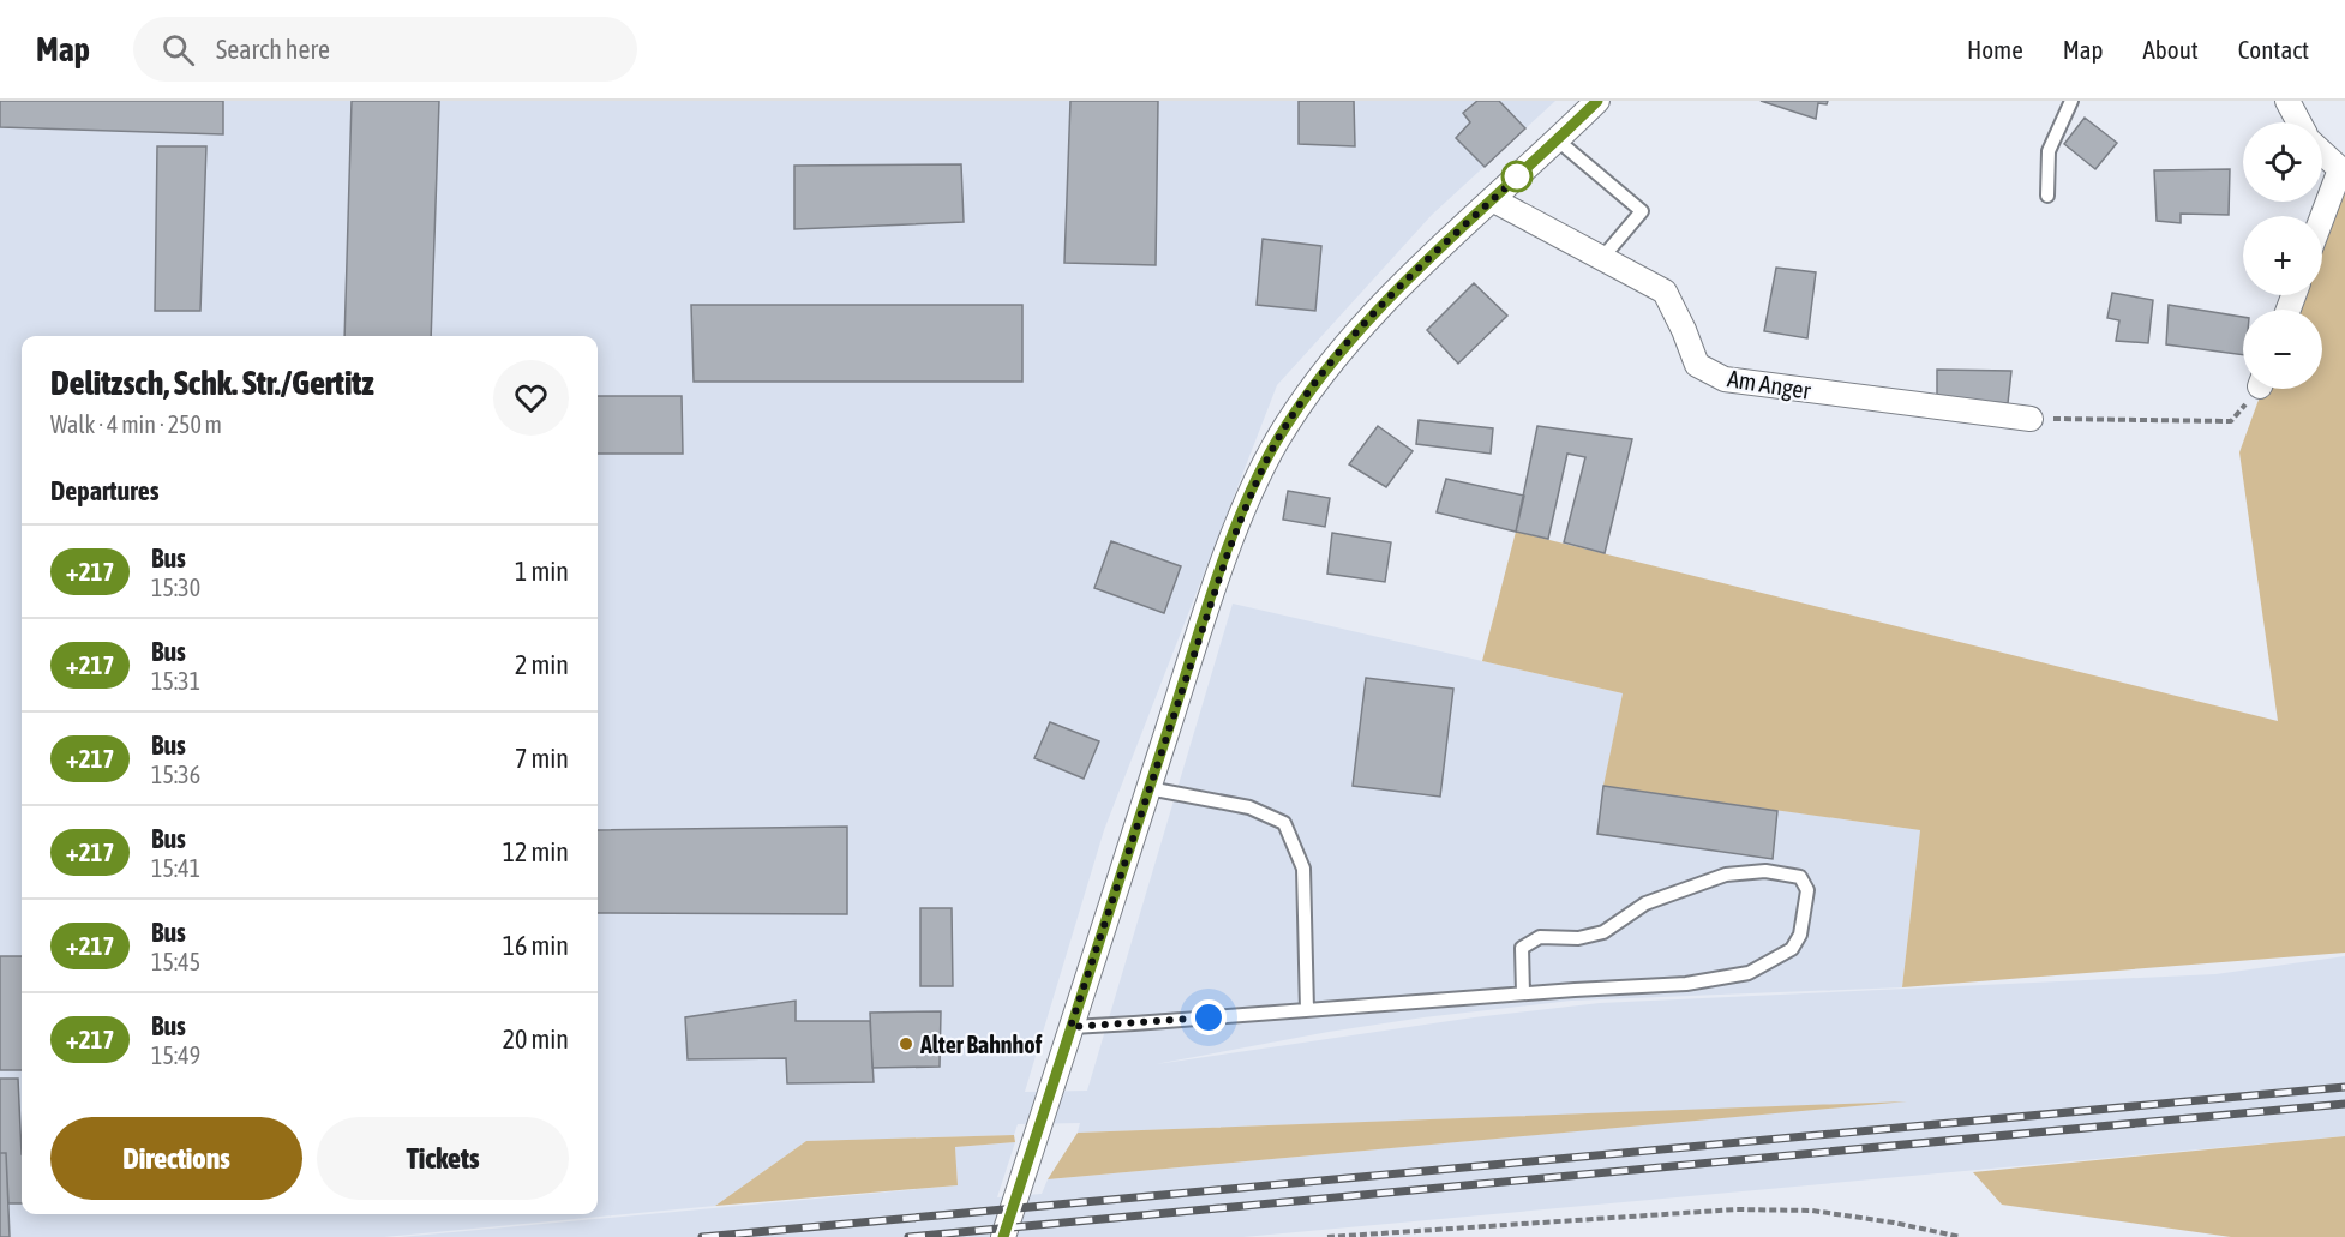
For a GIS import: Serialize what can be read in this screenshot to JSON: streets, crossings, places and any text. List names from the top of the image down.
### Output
{
  "streets": {
    "street": ["Am Anger"]
  },
  "places": ["Alter Bahnhof"],
  "lines": ["bus line +217"],
  "page": {
    "header": "Map",
    "search": "Search here",
    "nav": [
      "Home",
      "Map",
      "About",
      "Contact"
    ],
    "map_buttons": ["+", "−"],
    "heading": [
      ["Delitzsch, Schk. Str./Gertitz", "Walk · 4 min · 250 m"],
      "Departures"
    ],
    "list": [
      {
        "mark": "+217",
        "name": "Bus",
        "note": "15:30",
        "value": "1 min"
      },
      {
        "mark": "+217",
        "name": "Bus",
        "note": "15:31",
        "value": "2 min"
      },
      {
        "mark": "+217",
        "name": "Bus",
        "note": "15:36",
        "value": "7 min"
      },
      {
        "mark": "+217",
        "name": "Bus",
        "note": "15:41",
        "value": "12 min"
      },
      {
        "mark": "+217",
        "name": "Bus",
        "note": "15:45",
        "value": "16 min"
      },
      {
        "mark": "+217",
        "name": "Bus",
        "note": "15:49",
        "value": "20 min"
      }
    ],
    "buttons": ["Directions", "Tickets"]
  }
}
